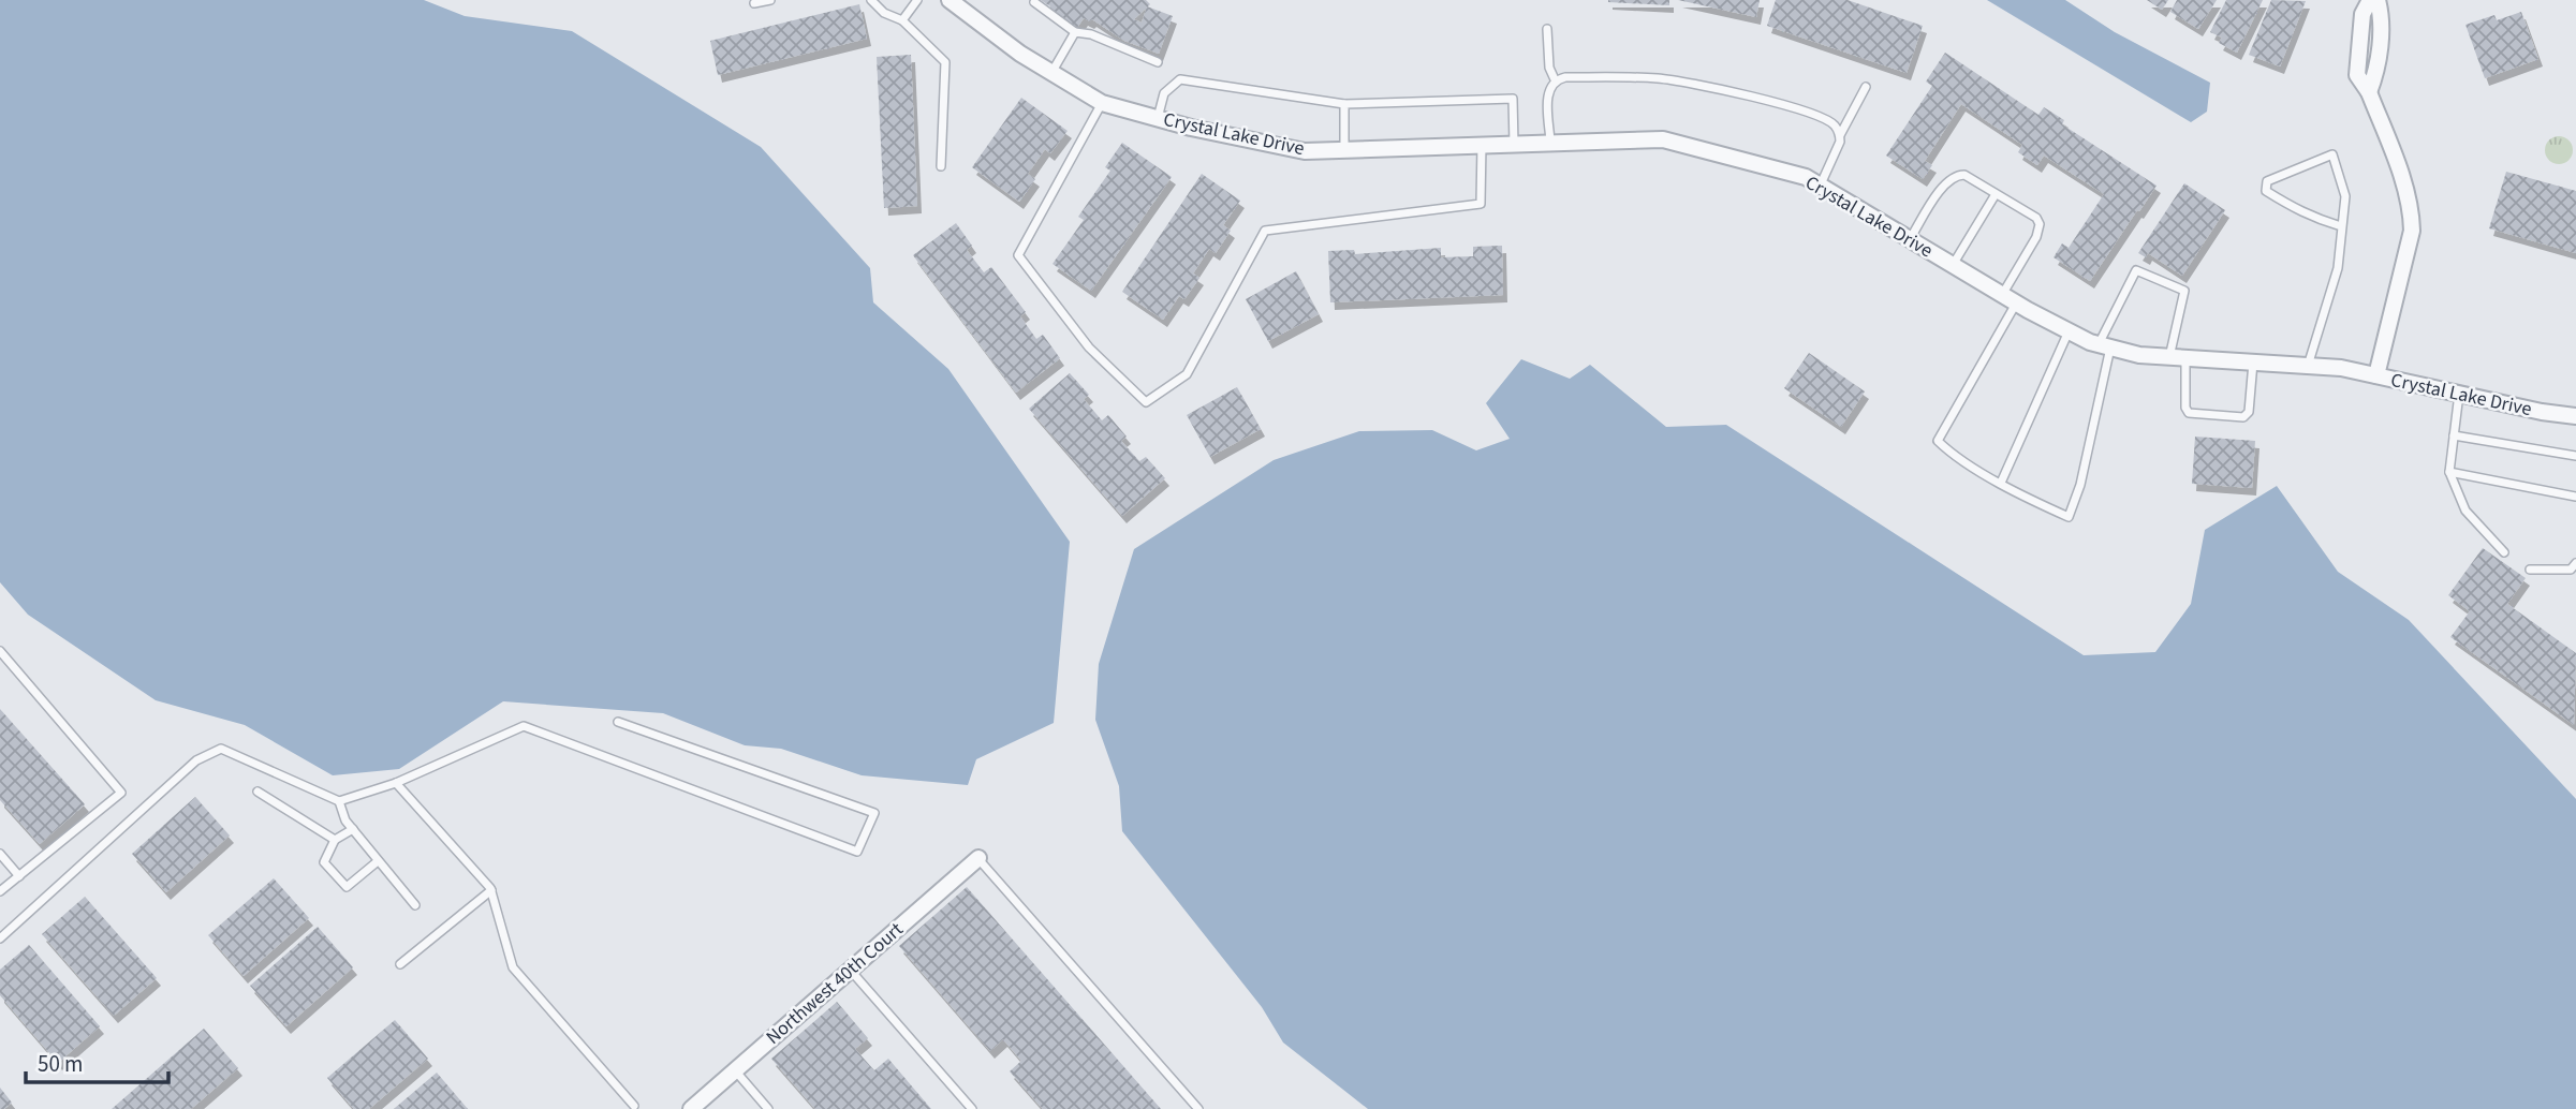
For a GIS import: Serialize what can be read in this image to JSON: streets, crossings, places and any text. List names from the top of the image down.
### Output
{
  "streets": {
    "street": ["Crystal Lake Drive", "Northwest 40th Court"]
  },
  "scale_bar": "50 m"
}
